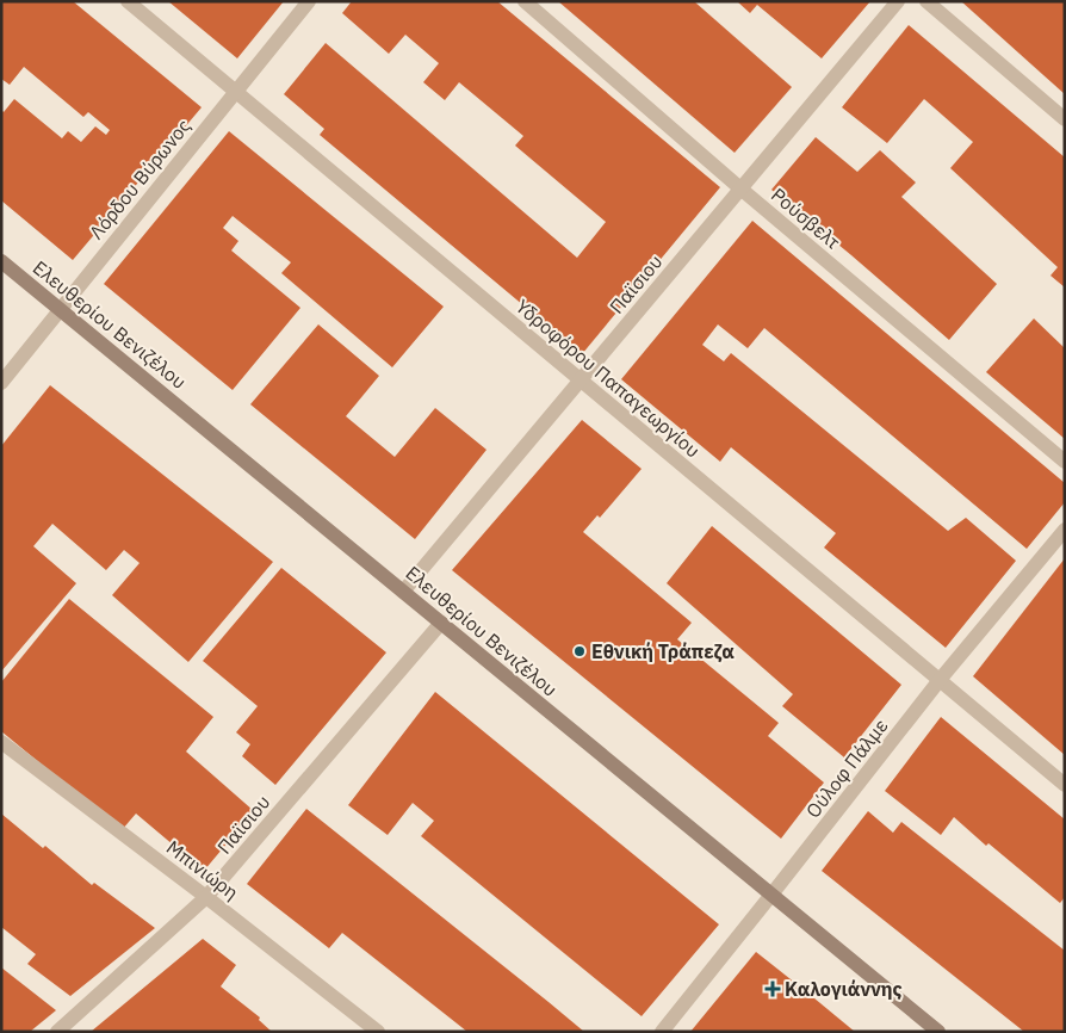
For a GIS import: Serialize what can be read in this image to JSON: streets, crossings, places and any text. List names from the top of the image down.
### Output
{
  "streets": {
    "main road": ["Ελευθερίου Βενιζέλου"],
    "street": [
      "Λόρδου Βύρωνος",
      "Ρούσβελτ",
      "Παϊσιου",
      "Υδροφόρου Παπαγεωργίου",
      "Ούλοφ Πάλμε",
      "Μπινιώρη"
    ]
  },
  "crossings": [
    ["Λόρδου Βύρωνος", "Ελευθερίου Βενιζέλου"],
    ["Λόρδου Βύρωνος", "Υδροφόρου Παπαγεωργίου"],
    ["Ρούσβελτ", "Παϊσιου"],
    ["Παϊσιου", "Ελευθερίου Βενιζέλου"],
    ["Παϊσιου", "Υδροφόρου Παπαγεωργίου"],
    ["Παϊσιου", "Μπινιώρη"],
    ["Ελευθερίου Βενιζέλου", "Ούλοφ Πάλμε"],
    ["Υδροφόρου Παπαγεωργίου", "Ούλοφ Πάλμε"]
  ],
  "places": {
    "other": ["Εθνική Τράπεζα"],
    "health": ["Καλογιάννης"]
  }
}
